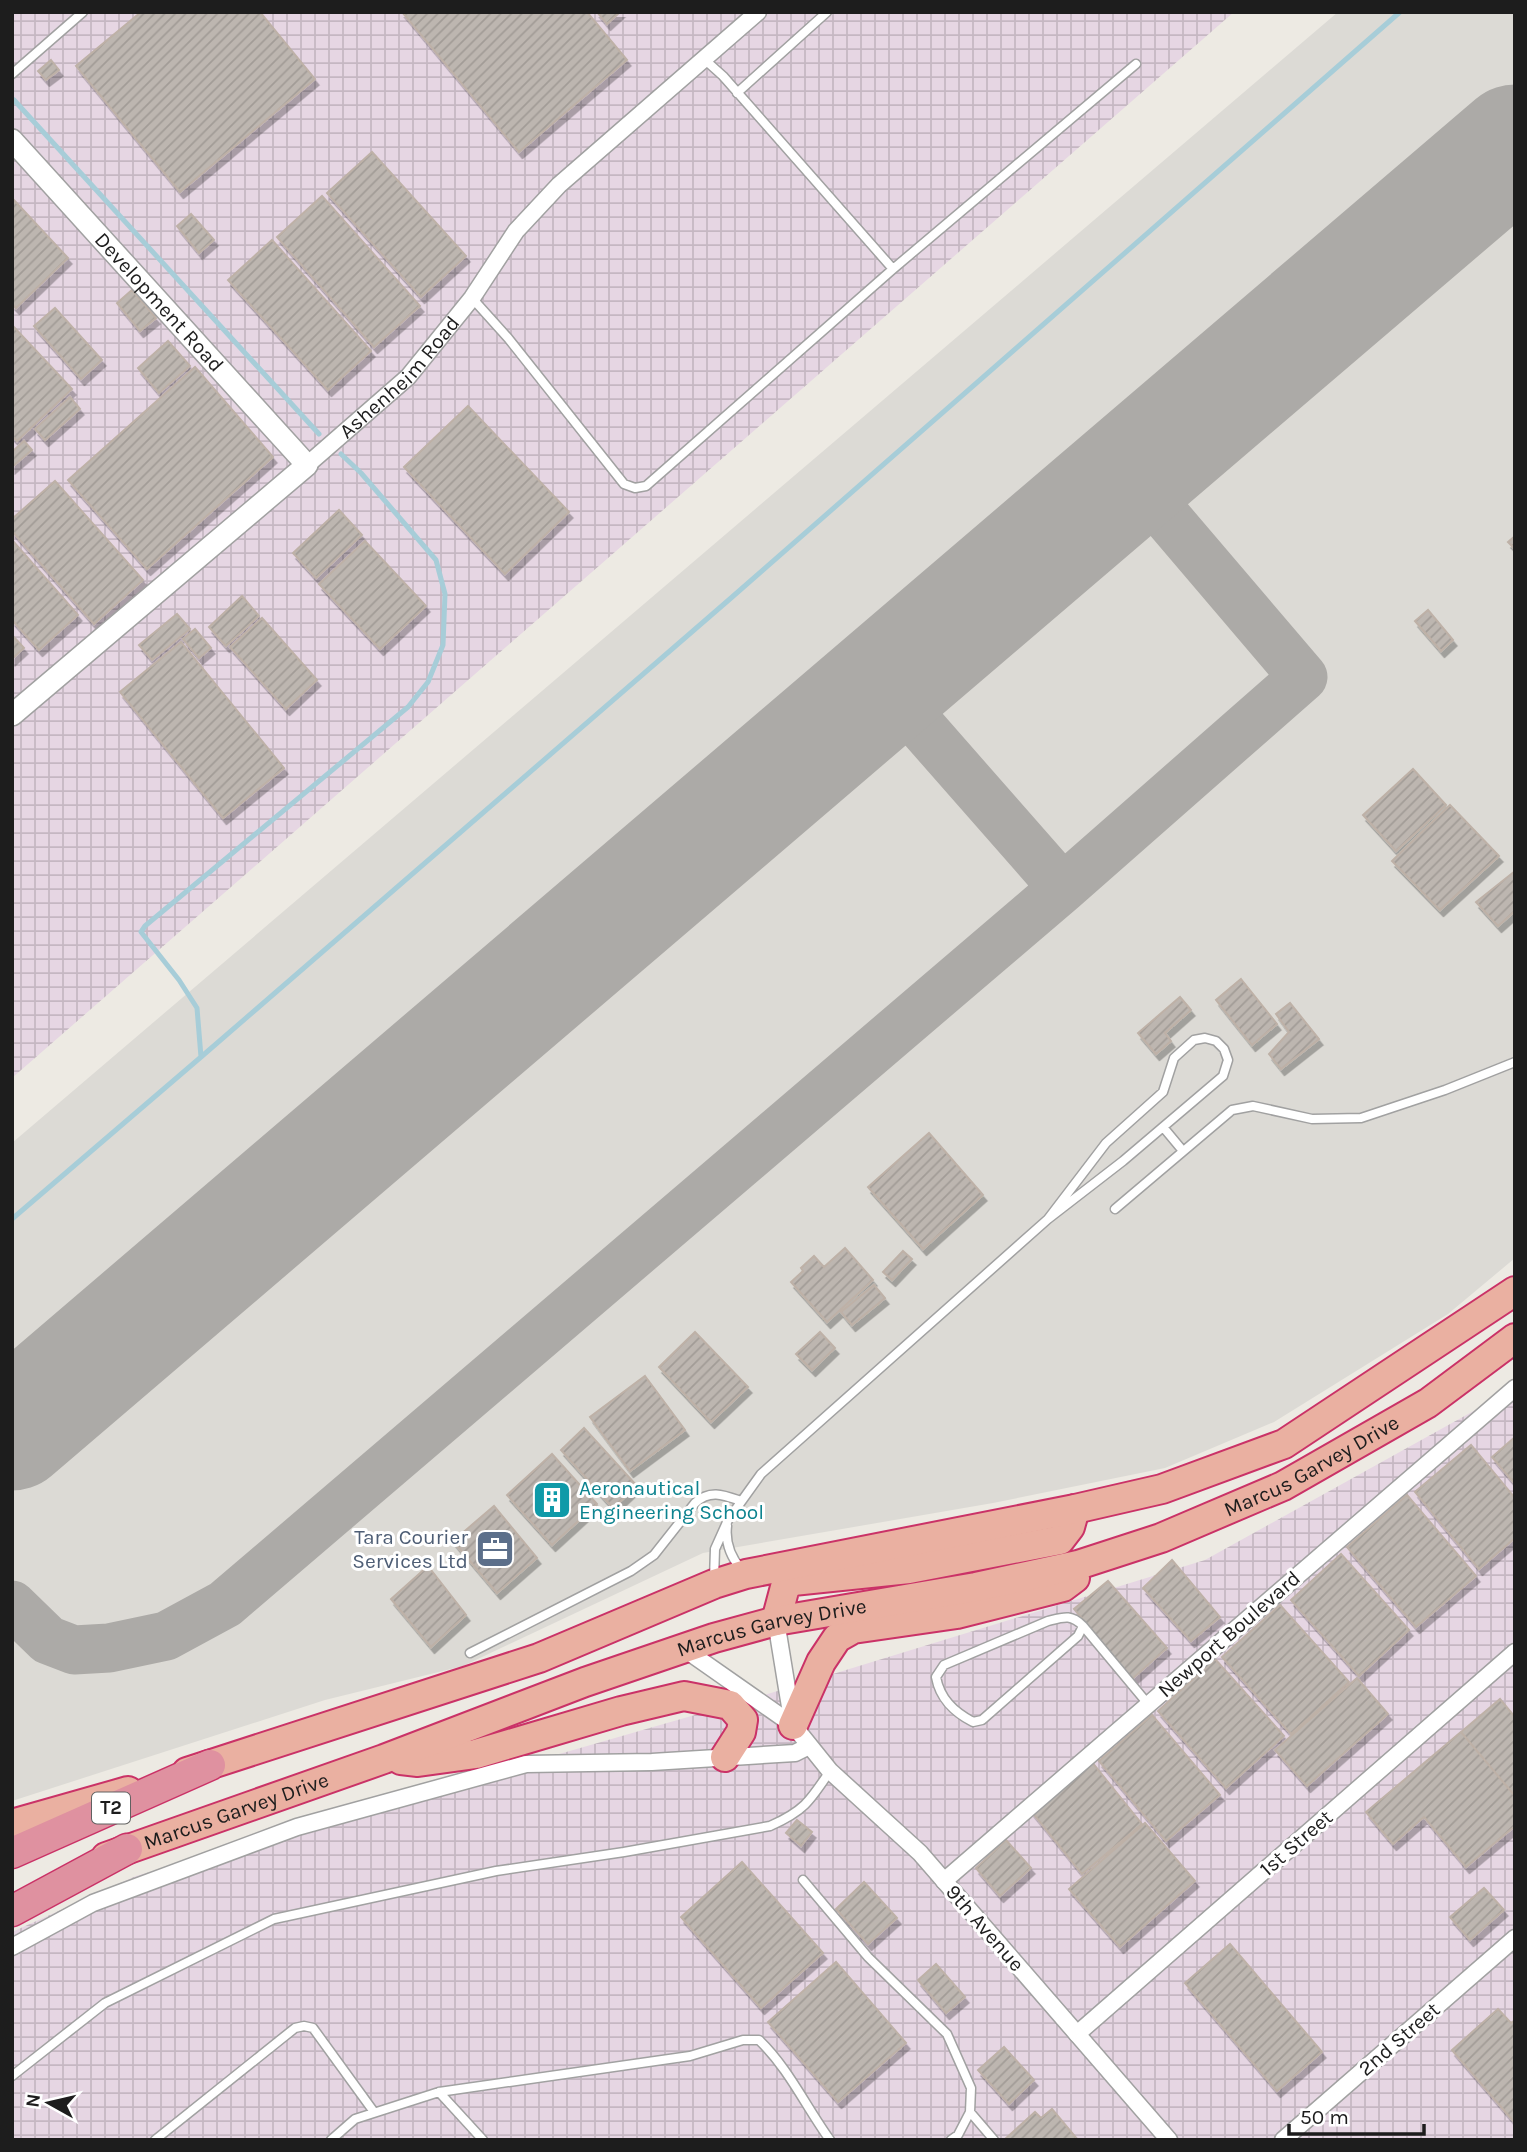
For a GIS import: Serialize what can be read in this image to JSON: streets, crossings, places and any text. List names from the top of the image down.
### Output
{
  "streets": {
    "highway": ["Marcus Garvey Drive", "T2"],
    "street": [
      "Development Road",
      "Ashenheim Road",
      "Newport Boulevard",
      "1st Street",
      "9th Avenue",
      "2nd Street"
    ]
  },
  "crossings": [
    ["Development Road", "Ashenheim Road"],
    ["Marcus Garvey Drive", "T2"],
    ["Marcus Garvey Drive", "9th Avenue"],
    ["Newport Boulevard", "9th Avenue"],
    ["1st Street", "9th Avenue"]
  ],
  "places": {
    "building": ["Aeronautical Engineering School"],
    "office": ["Tara Courier Services Ltd"]
  },
  "scale_bar": "50 m",
  "north": "left"
}
